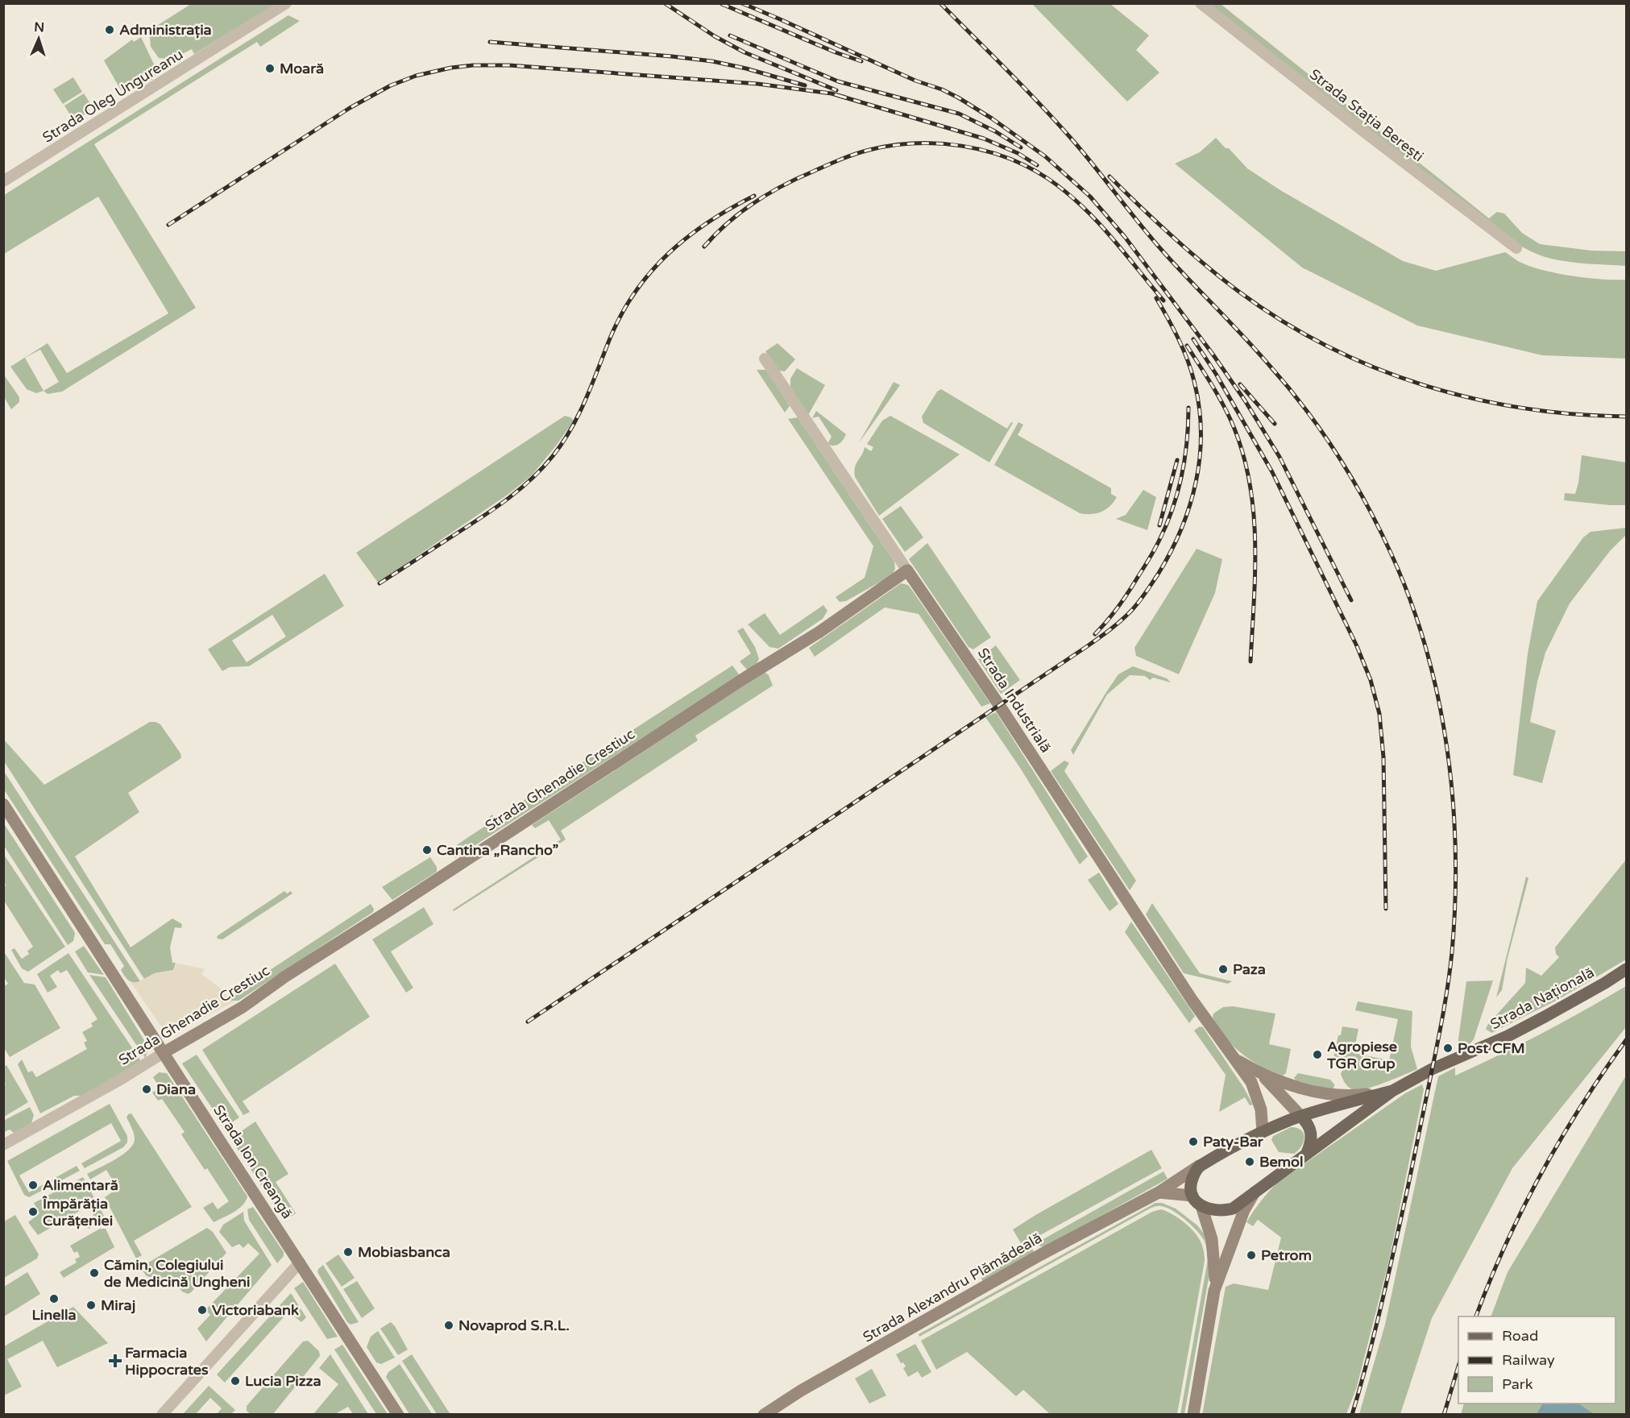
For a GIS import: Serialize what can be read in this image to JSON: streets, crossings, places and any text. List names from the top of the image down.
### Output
{
  "streets": {
    "main road": ["Strada Națională"],
    "street": [
      "Strada Oleg Ungureanu",
      "Strada Stația Berești",
      "Strada Industrială",
      "Strada Ghenadie Crestiuc",
      "Strada Ion Creangă",
      "Strada Alexandru Plămădeală"
    ]
  },
  "crossings": [
    ["Strada Industrială", "Strada Ghenadie Crestiuc"],
    ["Strada Industrială", "Strada Națională"],
    ["Strada Ghenadie Crestiuc", "Strada Ion Creangă"],
    ["Strada Națională", "Strada Alexandru Plămădeală"]
  ],
  "places": {
    "other": [
      "Administrația",
      "Moară",
      "Cantina „Rancho”",
      "Paza",
      "Post CFM",
      "Agropiese TGR Grup",
      "Diana",
      "Paty-Bar",
      "Bemol",
      "Alimentară",
      "Împărăția Curățeniei",
      "Mobiasbanca",
      "Petrom",
      "Cămin, Colegiului de Medicină Ungheni",
      "Linella",
      "Miraj",
      "Victoriabank",
      "Novaprod S.R.L.",
      "Lucia Pizza"
    ],
    "health": ["Farmacia Hippocrates"]
  },
  "legend": ["Road", "Railway", "Park"],
  "north": "top"
}
